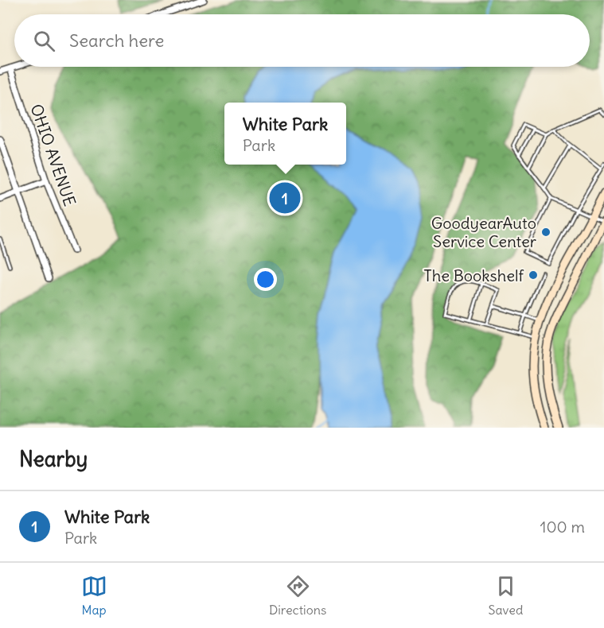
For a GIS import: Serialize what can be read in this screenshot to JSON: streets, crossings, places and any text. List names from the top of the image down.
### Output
{
  "streets": {
    "street": ["OHIO AVENUE"]
  },
  "places": ["GoodyearAuto Service Center", "The Bookshelf"],
  "page": {
    "search": "Search here",
    "popup": ["White Park", "Park"],
    "pins": "1",
    "heading": "Nearby",
    "list": [
      {
        "mark": "1",
        "name": "White Park",
        "note": "Park",
        "value": "100 m"
      }
    ],
    "nav": ["Map", "Directions", "Saved"]
  }
}
